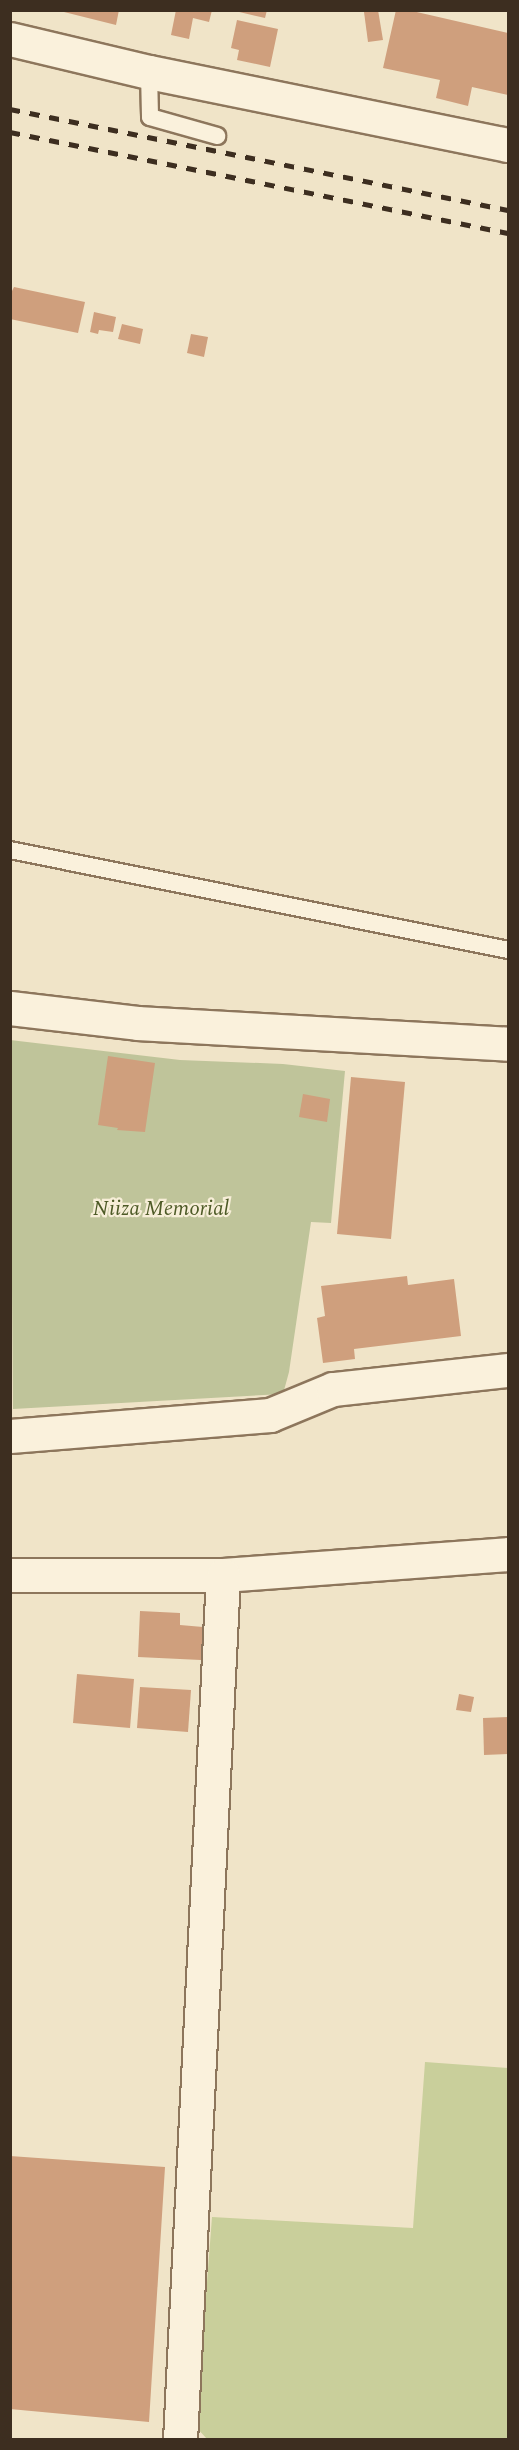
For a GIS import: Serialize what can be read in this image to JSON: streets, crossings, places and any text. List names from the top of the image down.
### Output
{
  "parks": ["Niiza Memorial"]
}
